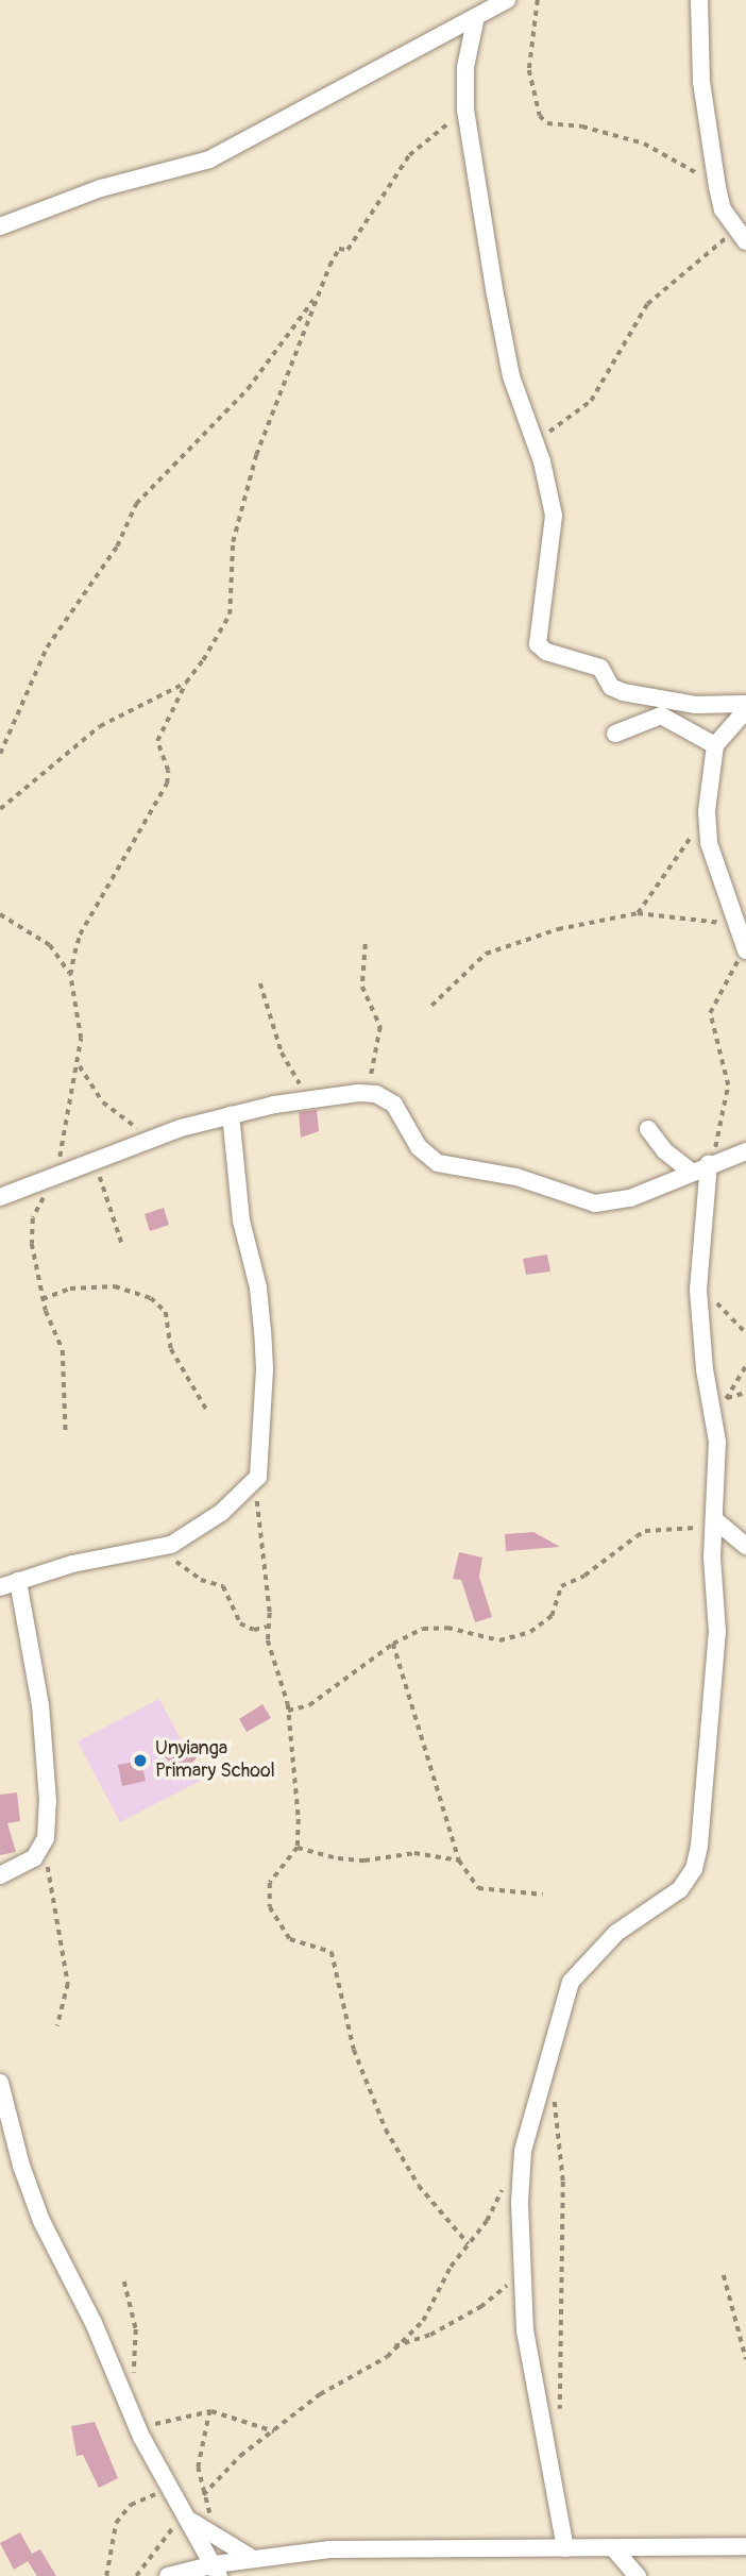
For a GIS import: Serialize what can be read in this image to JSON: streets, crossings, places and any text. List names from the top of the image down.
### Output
{
  "places": ["Unyianga Primary School"]
}
